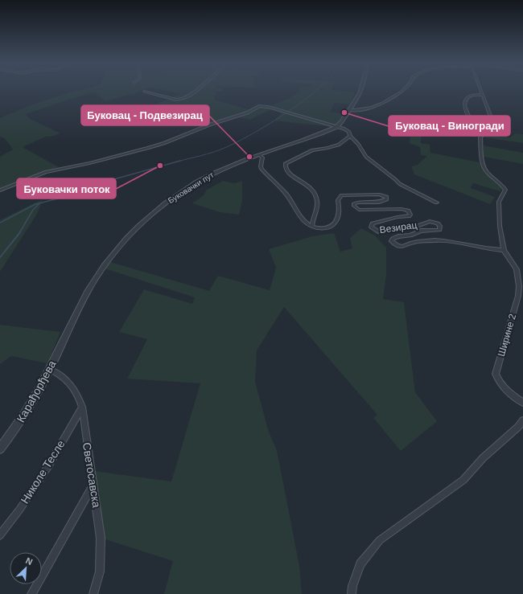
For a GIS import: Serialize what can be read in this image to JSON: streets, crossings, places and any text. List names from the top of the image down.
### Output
{
  "streets": {
    "street": [
      "Буковачки пут",
      "Везирац",
      "Ширине 2",
      "Карађорђева",
      "Николе Тесле",
      "Светосавска"
    ]
  },
  "crossings": [
    ["Буковачки пут", "Карађорђева"],
    ["Везирац", "Ширине 2"],
    ["Карађорђева", "Светосавска"],
    ["Николе Тесле", "Светосавска"]
  ],
  "places": ["Буковац - Виногради", "Буковац - Подвезирац", "Буковачки поток"],
  "north": "top right"
}
